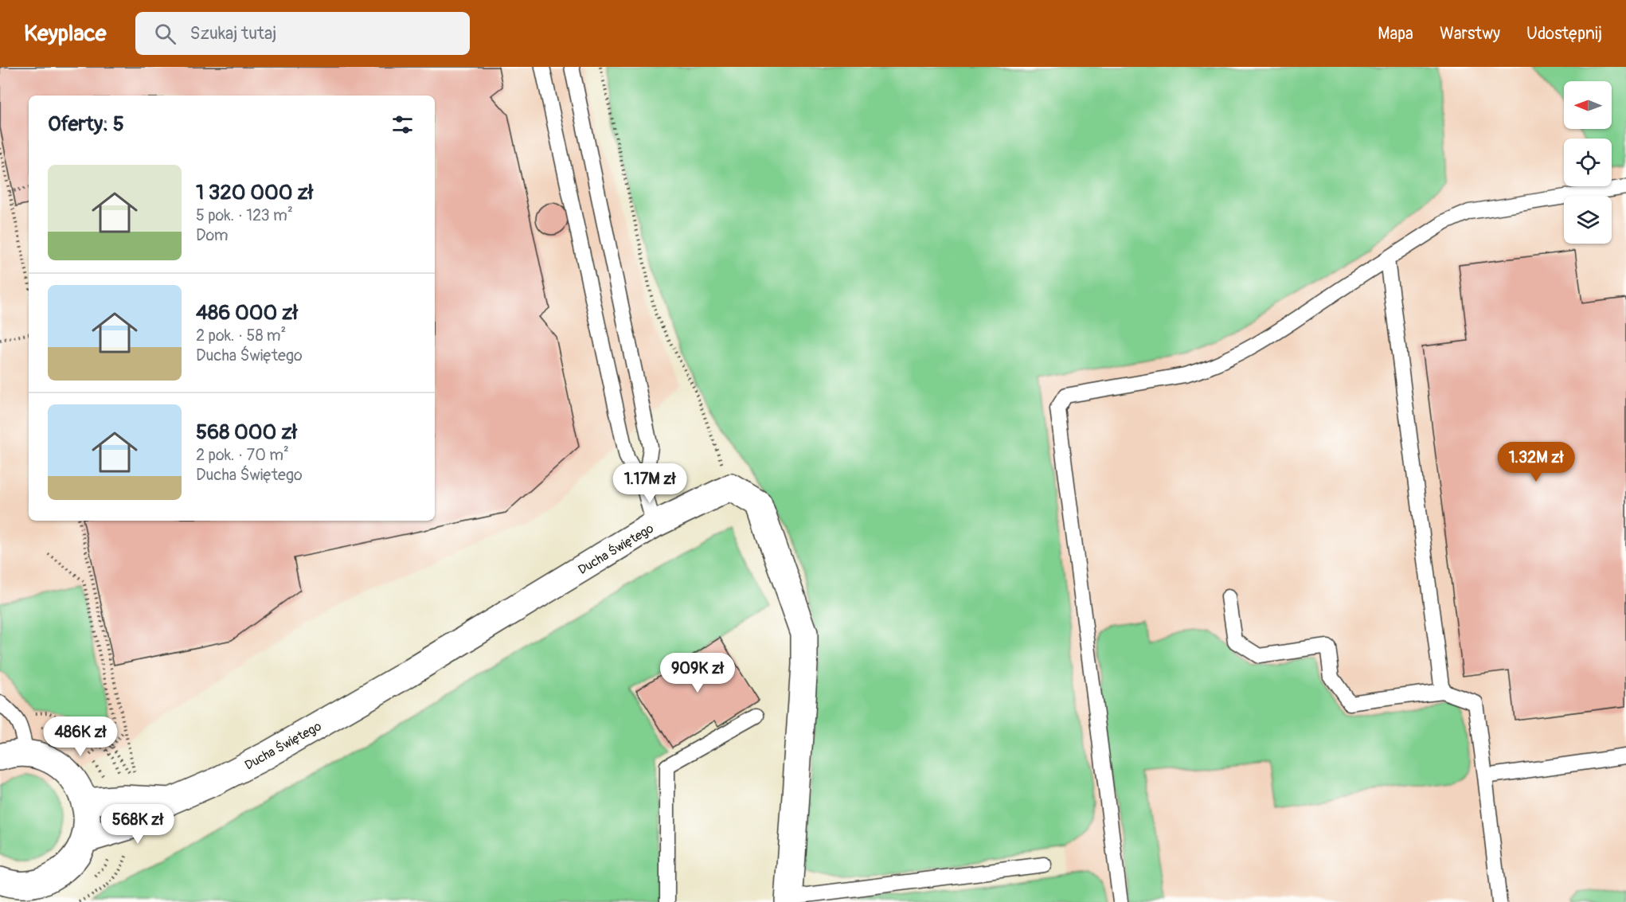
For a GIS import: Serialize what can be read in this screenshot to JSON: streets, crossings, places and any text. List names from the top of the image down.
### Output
{
  "streets": {
    "street": ["Ducha Świętego"]
  },
  "north": "left",
  "page": {
    "header": "Keyplace",
    "search": "Szukaj tutaj",
    "nav": ["Mapa", "Warstwy", "Udostępnij"],
    "heading": "Oferty: 5",
    "list": [
      {
        "name": "1 320 000 zł",
        "note": "5 pok. · 123 m² · Dom"
      },
      {
        "name": "486 000 zł",
        "note": "2 pok. · 58 m² · Ducha Świętego"
      },
      {
        "name": "568 000 zł",
        "note": "2 pok. · 70 m² · Ducha Świętego"
      }
    ],
    "price": [
      "1.32M zł",
      "1.17M zł",
      "909K zł",
      "486K zł",
      "568K zł"
    ]
  }
}
